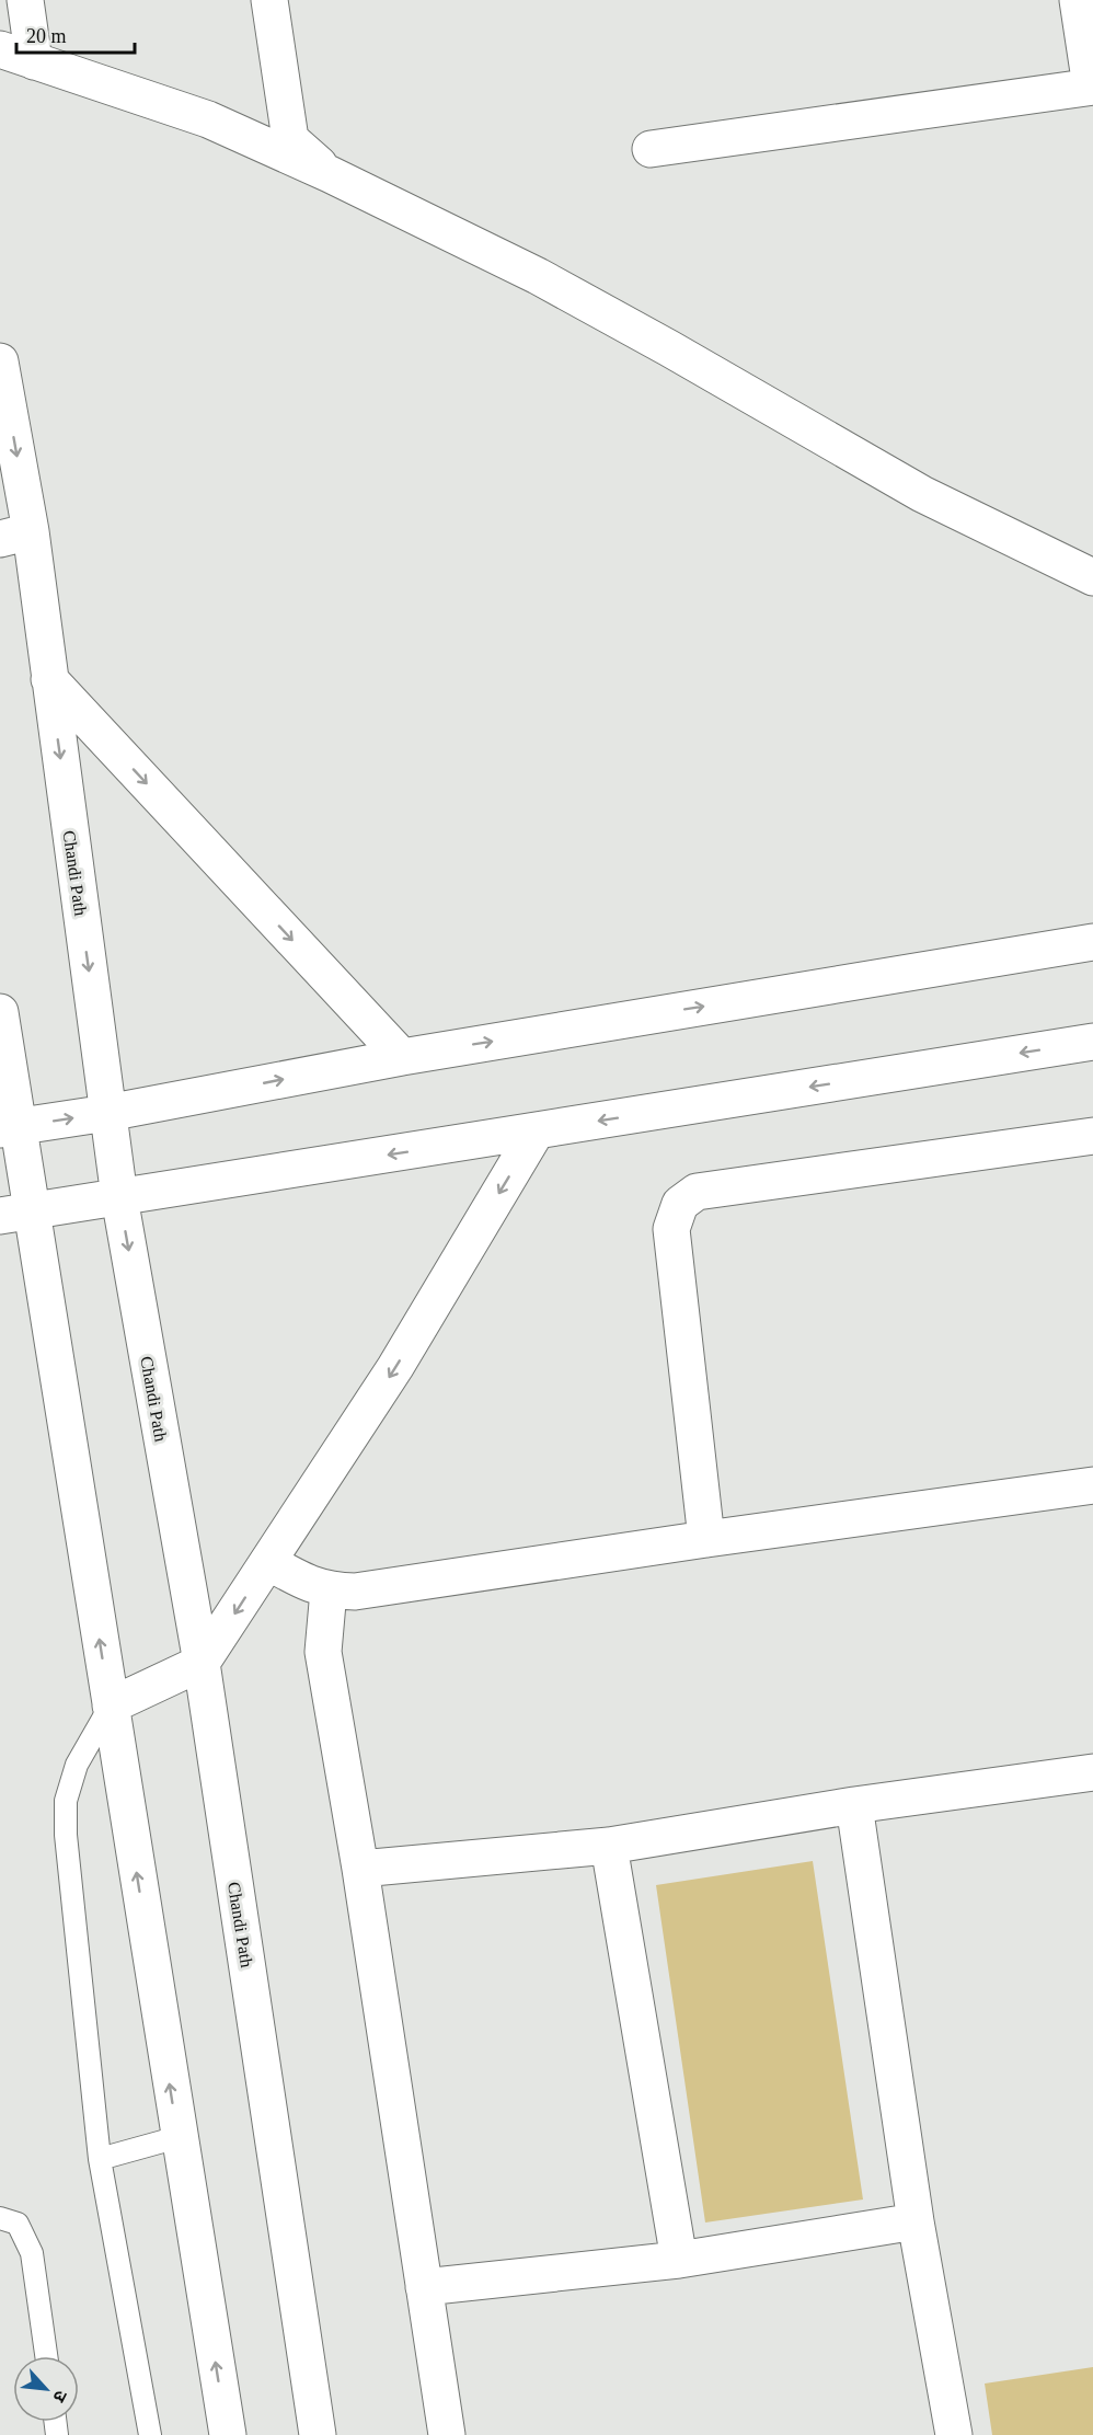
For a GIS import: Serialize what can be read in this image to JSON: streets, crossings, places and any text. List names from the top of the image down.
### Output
{
  "streets": {
    "main road": ["Chandi Path"]
  },
  "scale_bar": "20 m",
  "north": "bottom right"
}
